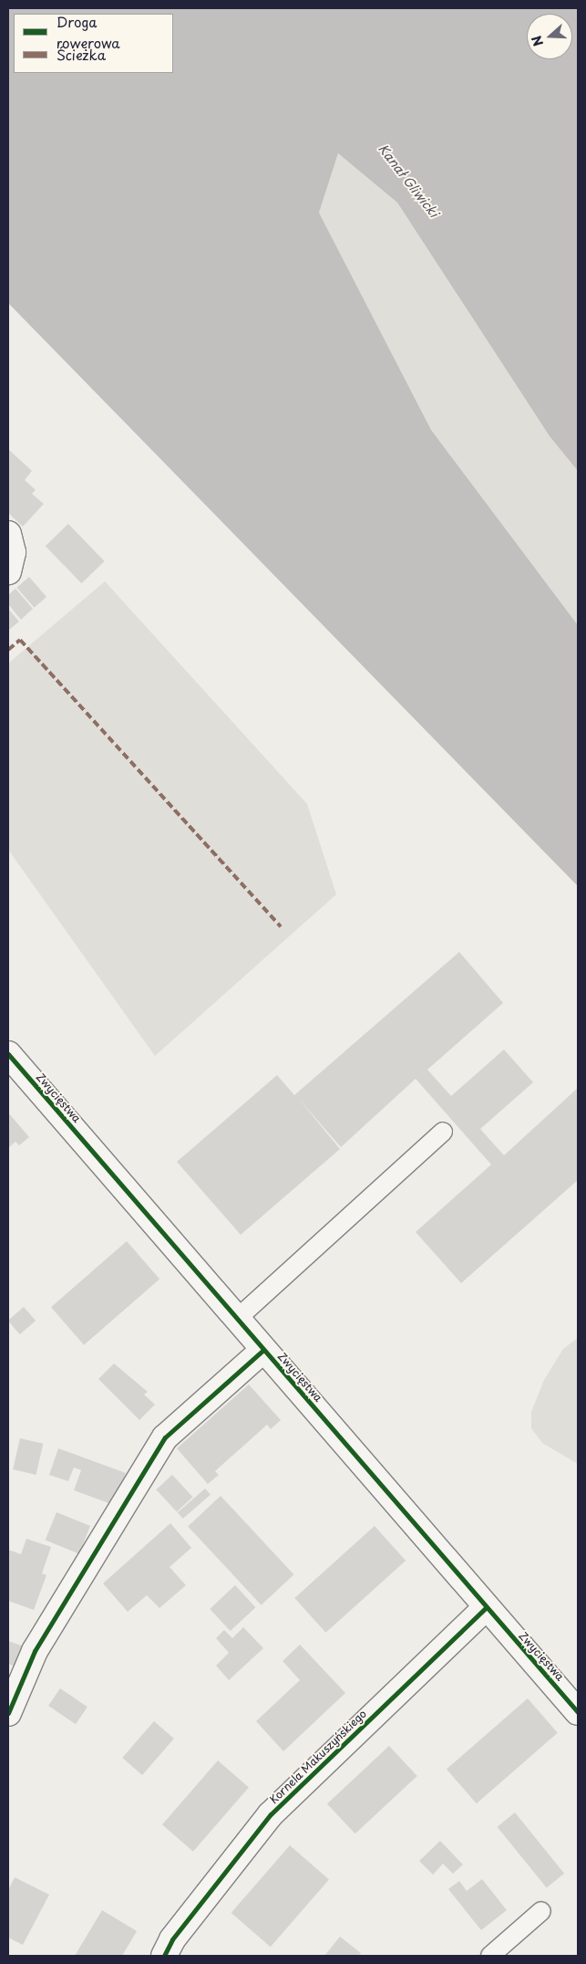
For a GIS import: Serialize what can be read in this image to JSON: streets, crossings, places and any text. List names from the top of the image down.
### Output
{
  "streets": {
    "street": ["Zwycięstwa", "Kornela Makuszyńskiego"]
  },
  "crossings": [
    ["Zwycięstwa", "Kornela Makuszyńskiego"]
  ],
  "water": ["Kanał Gliwicki"],
  "legend": ["Droga rowerowa", "Ścieżka"],
  "north": "left"
}
